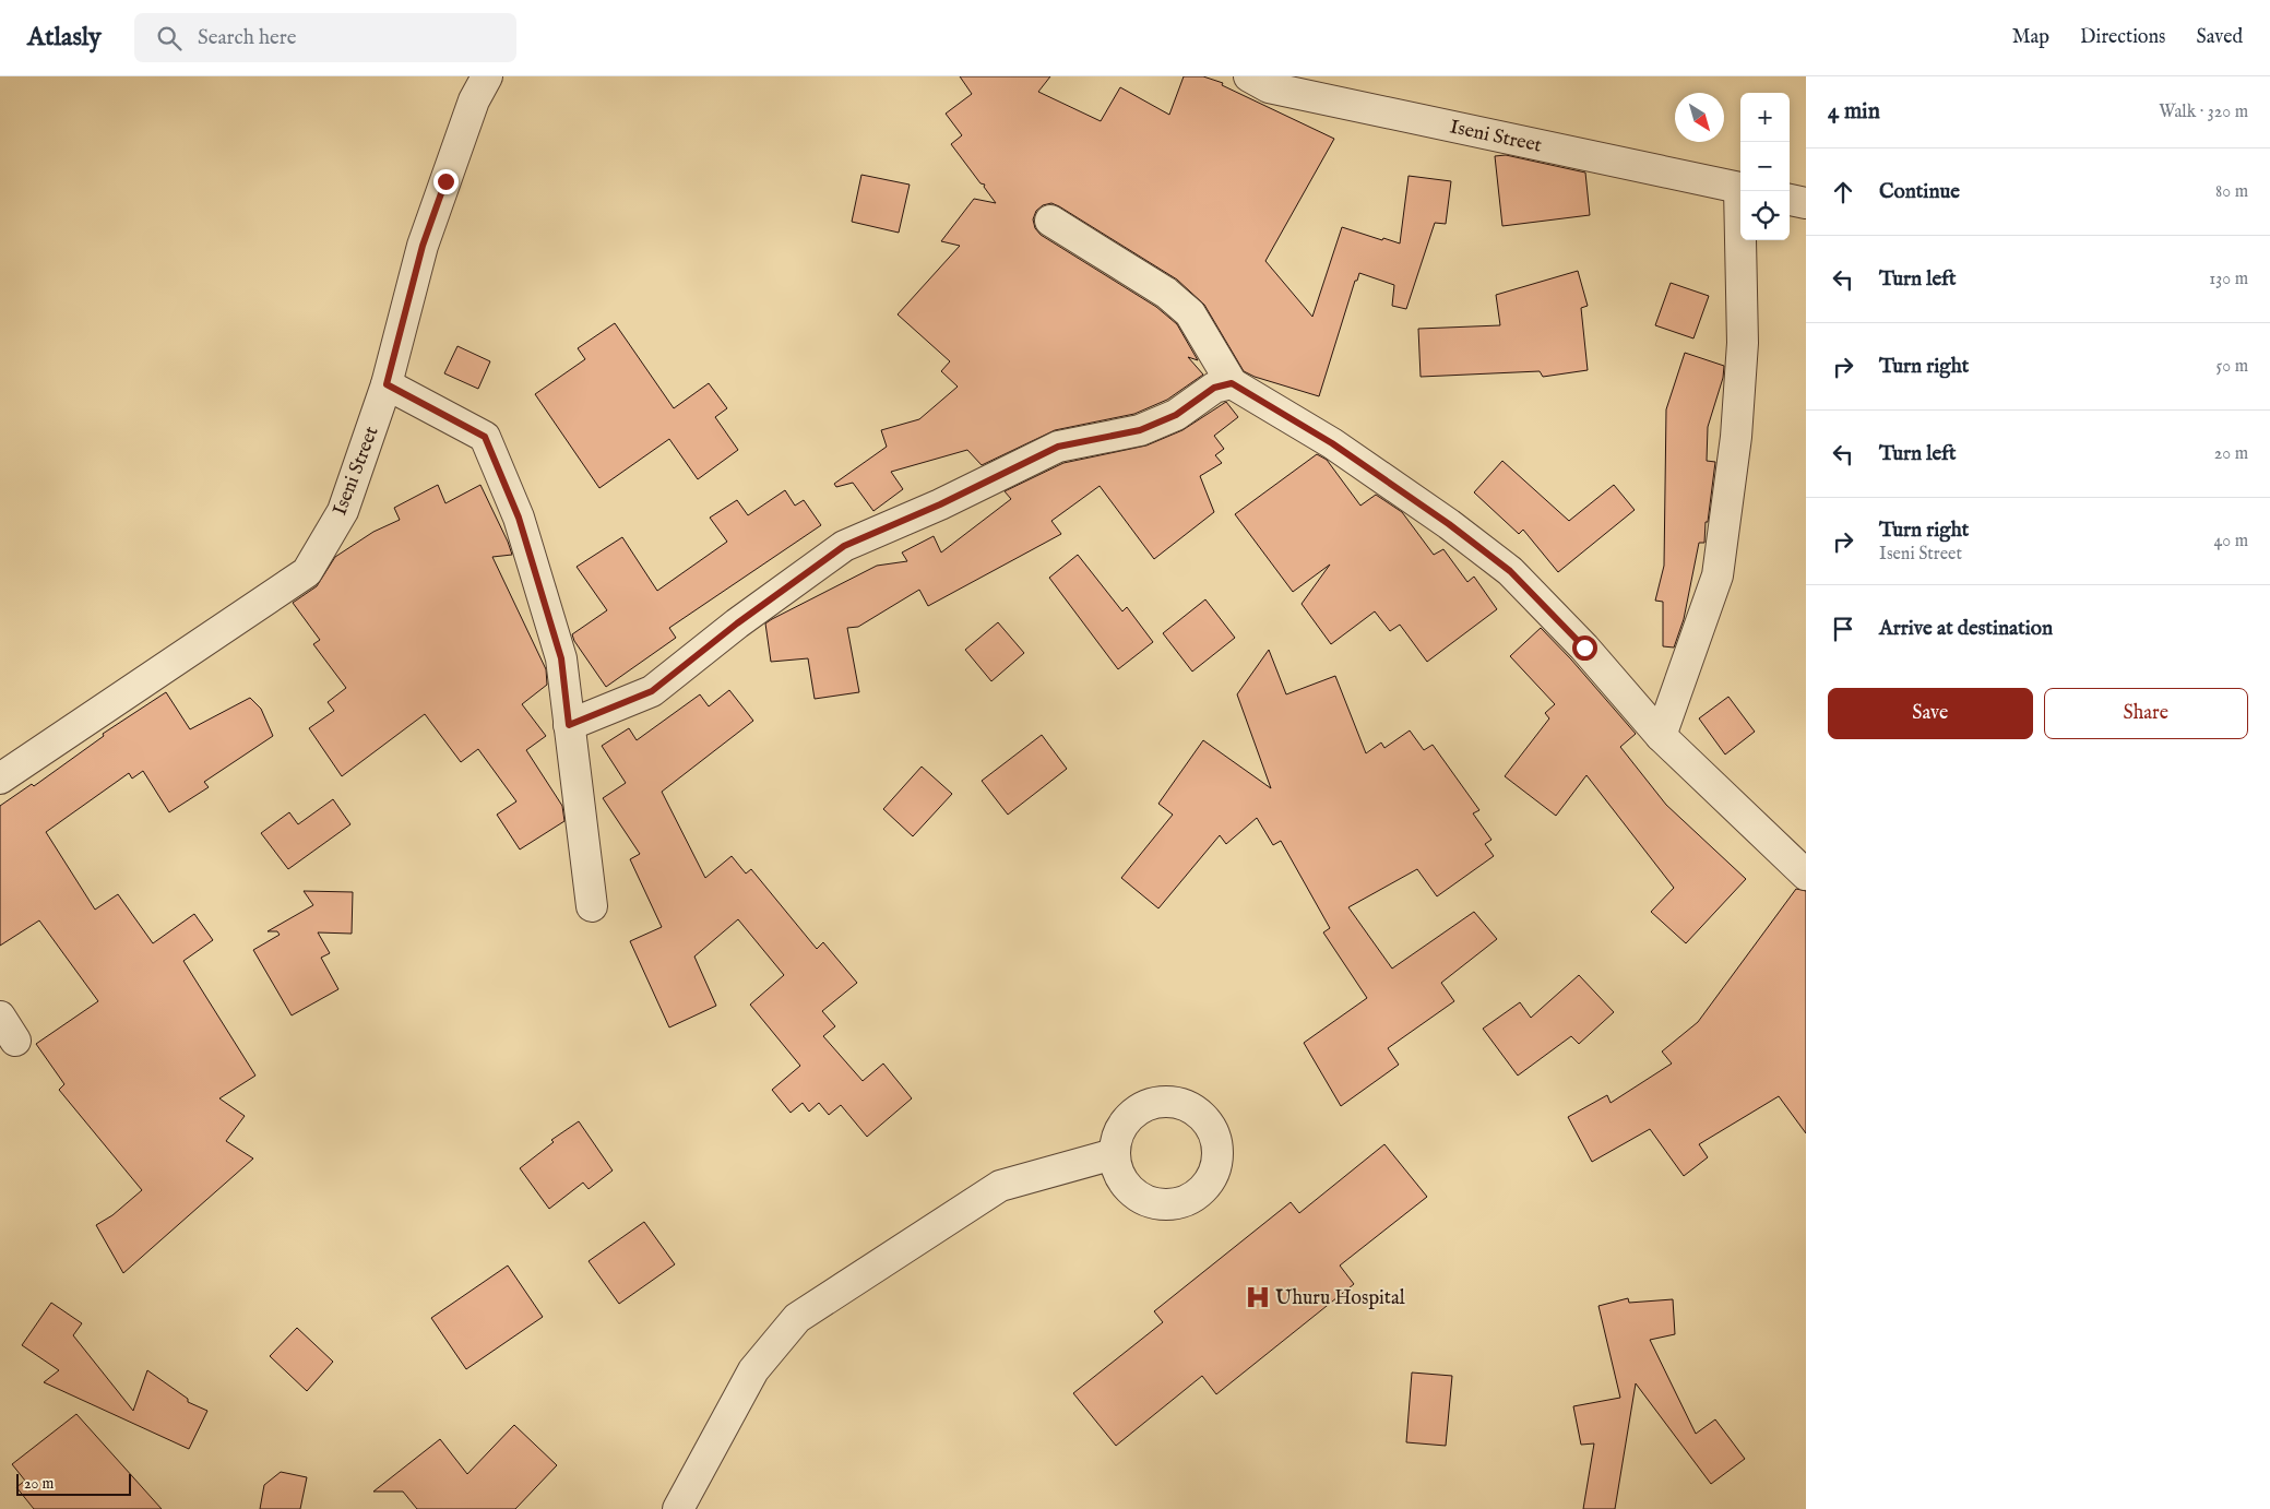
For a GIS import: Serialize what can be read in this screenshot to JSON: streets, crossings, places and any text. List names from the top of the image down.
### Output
{
  "streets": {
    "street": ["Iseni Street"]
  },
  "places": {
    "hospital": ["Uhuru Hospital"]
  },
  "scale_bar": "20 m",
  "north": "bottom right",
  "page": {
    "header": "Atlasly",
    "search": "Search here",
    "nav": ["Map", "Directions", "Saved"],
    "heading": ["4 min", "Walk · 320 m"],
    "map_buttons": ["+", "−"],
    "list": [
      ["Continue", "80 m"],
      ["Turn left", "130 m"],
      ["Turn right", "50 m"],
      ["Turn left", "20 m"],
      ["Turn right", "Iseni Street", "40 m"],
      "Arrive at destination"
    ],
    "buttons": ["Save", "Share"],
    "scale": "20 m"
  }
}
